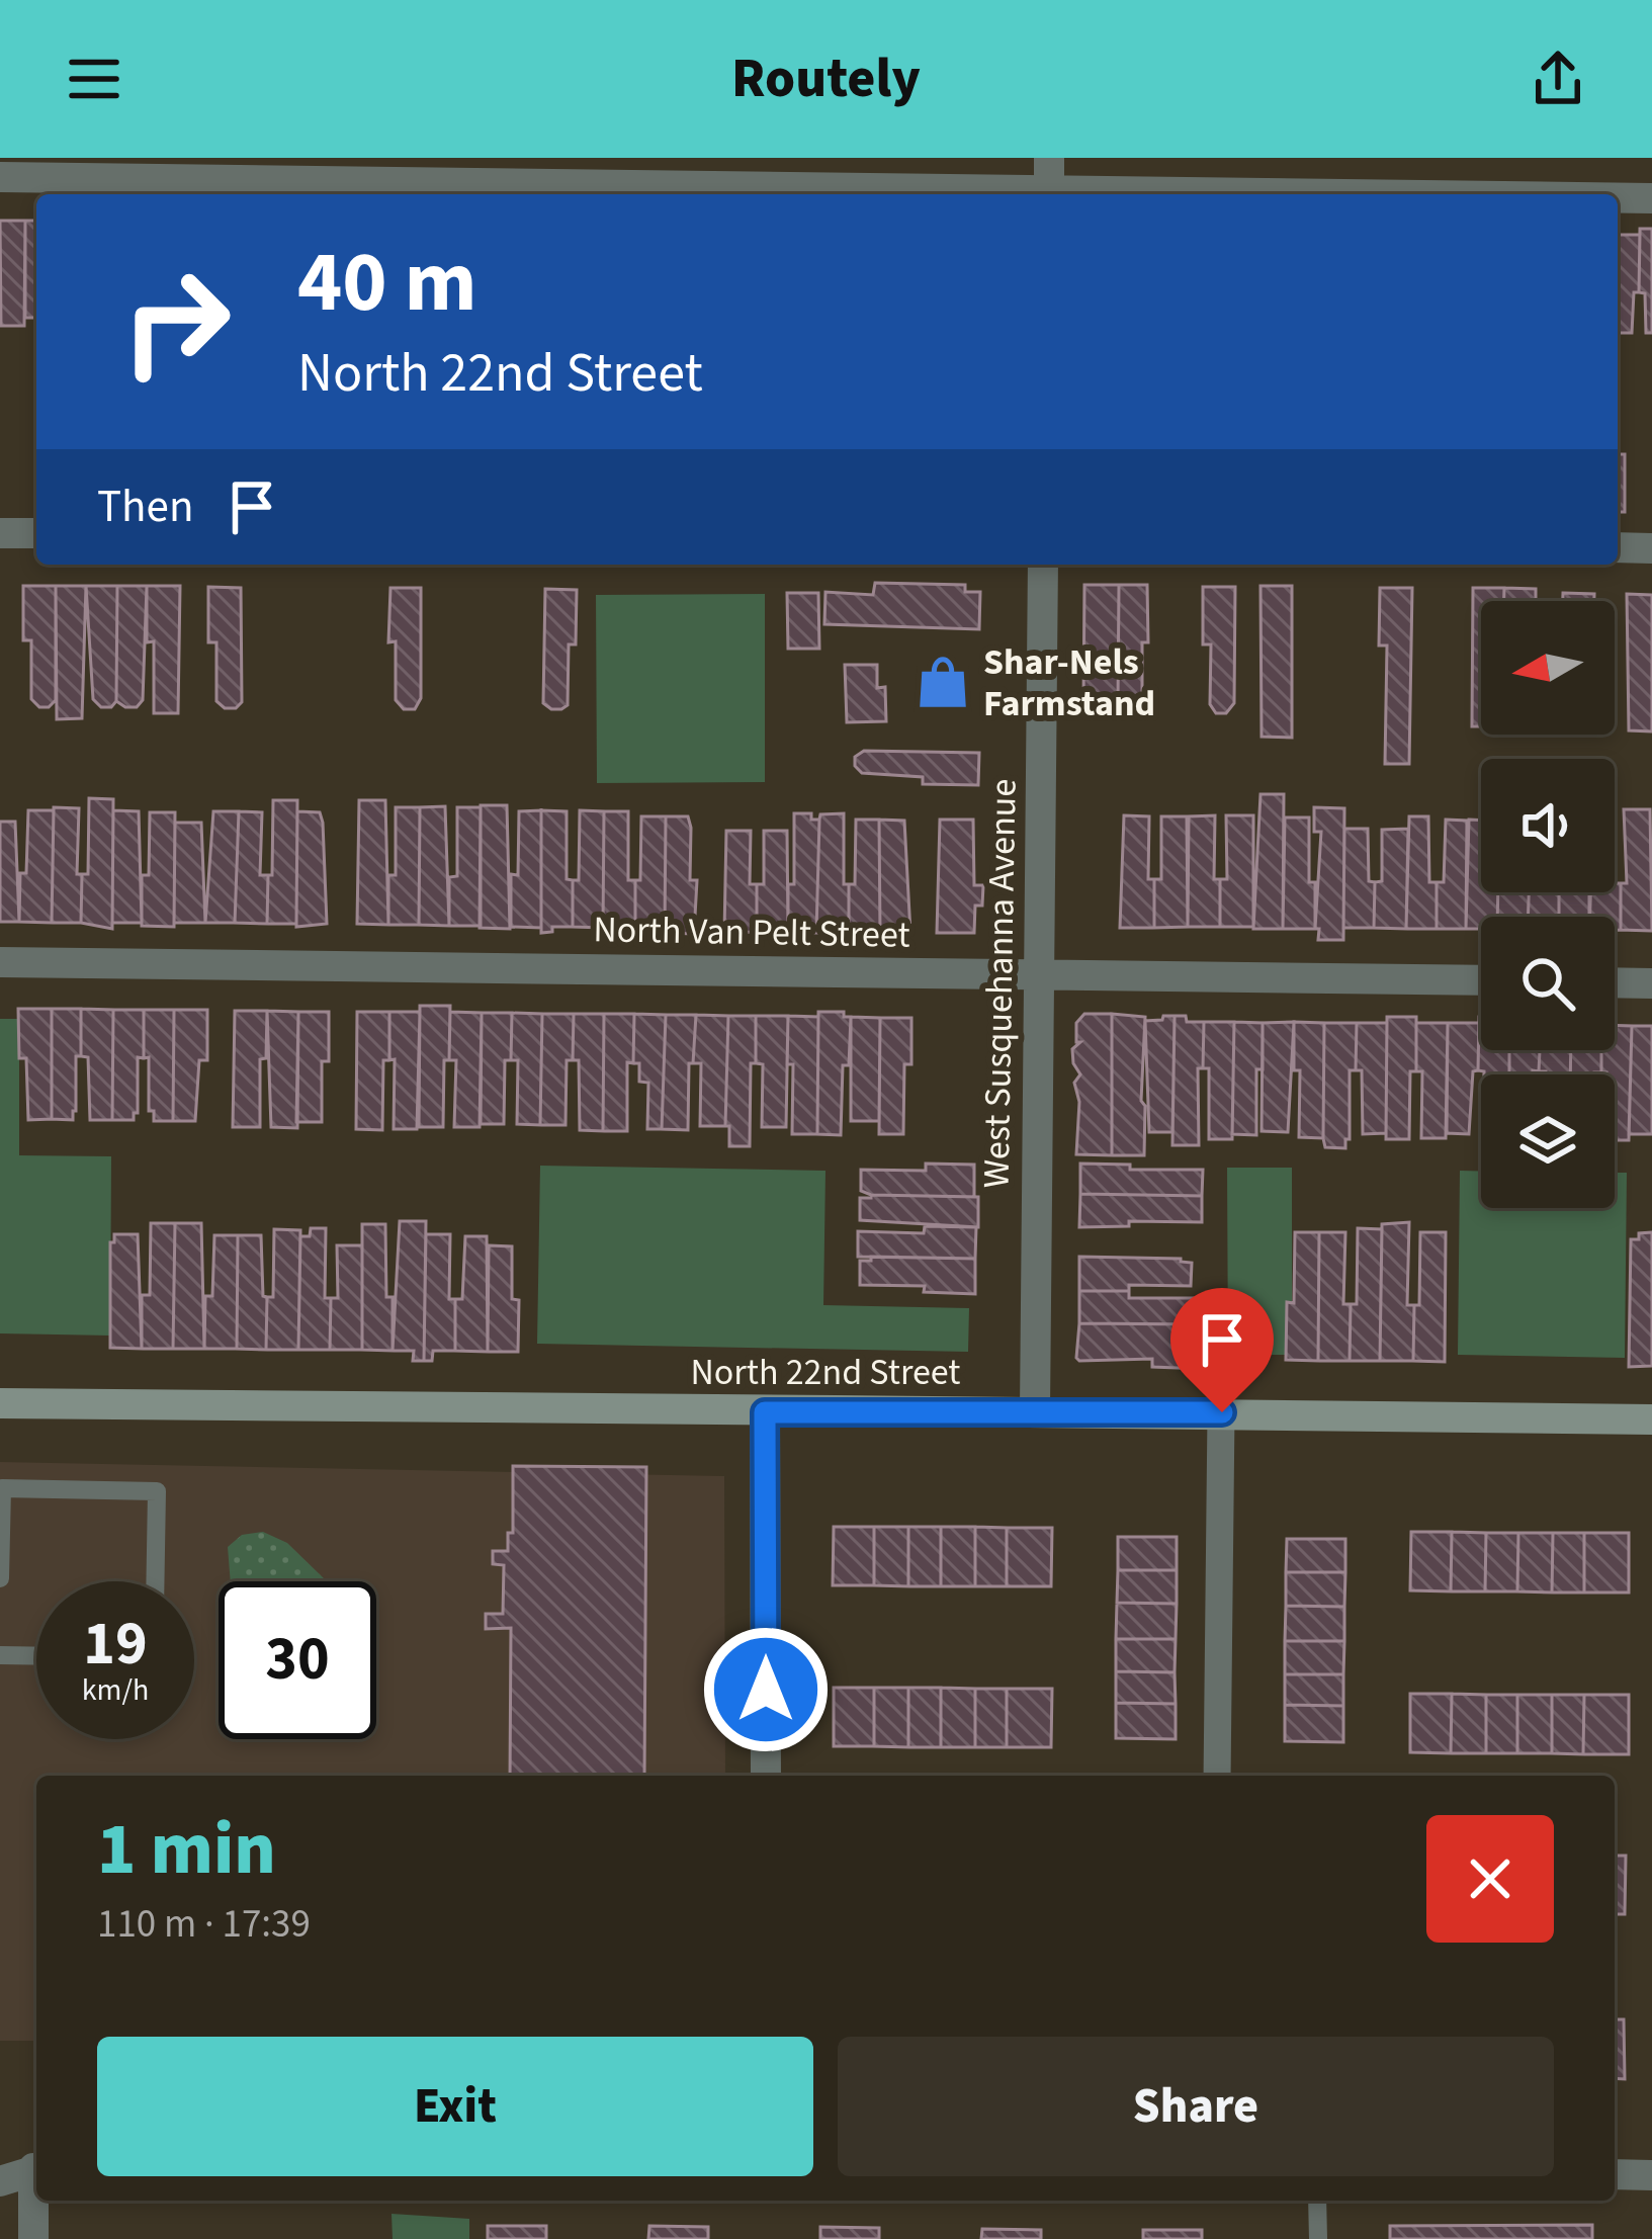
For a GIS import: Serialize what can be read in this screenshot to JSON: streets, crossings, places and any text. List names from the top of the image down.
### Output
{
  "streets": {
    "main road": ["North 22nd Street"],
    "street": ["North Van Pelt Street", "West Susquehanna Avenue"]
  },
  "crossings": [
    ["North Van Pelt Street", "West Susquehanna Avenue"],
    ["West Susquehanna Avenue", "North 22nd Street"]
  ],
  "places": {
    "shop": ["Shar-Nels Farmstand"]
  },
  "north": "left",
  "page": {
    "header": "Routely",
    "turn": ["40 m", "North 22nd Street"],
    "then": "Then",
    "speed": "19 km/h",
    "limit": "30",
    "heading": ["1 min", "110 m · 17:39"],
    "buttons": ["Exit", "Share"]
  }
}
